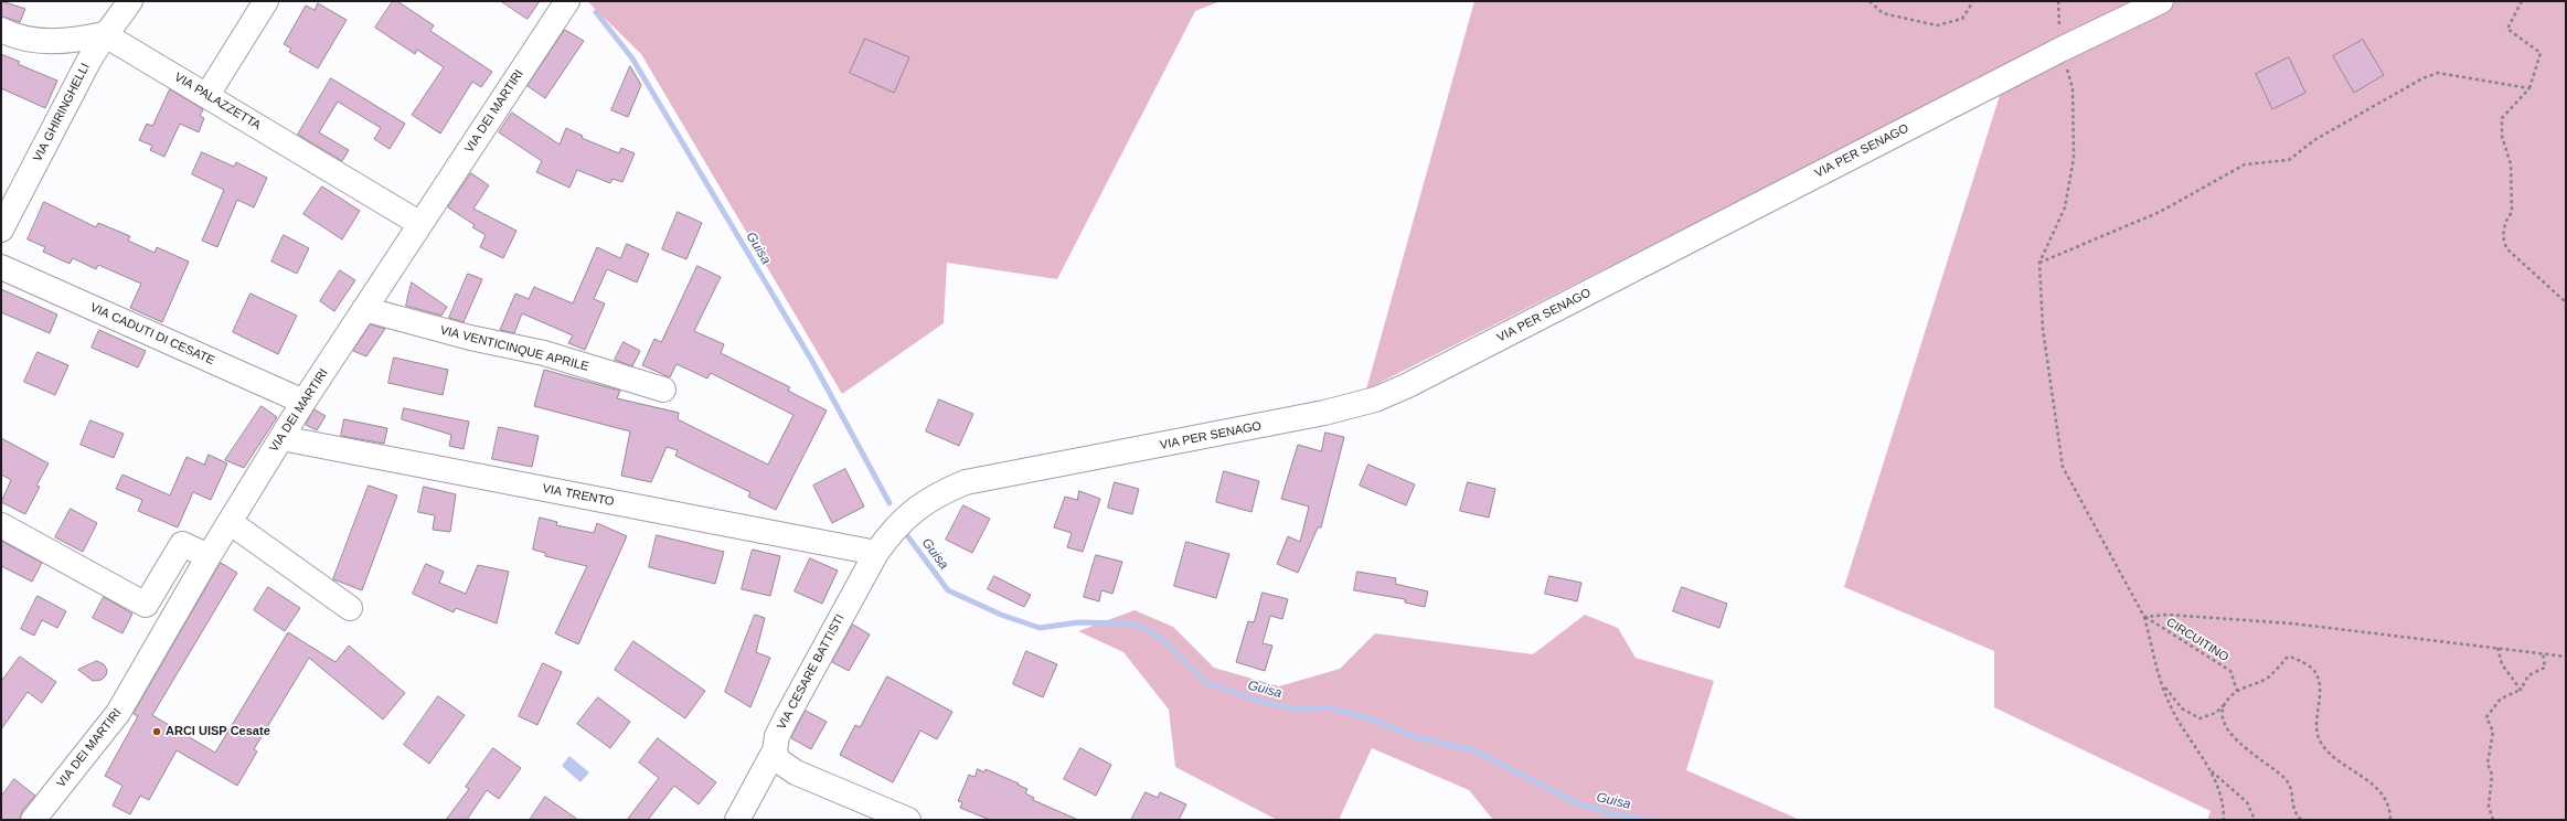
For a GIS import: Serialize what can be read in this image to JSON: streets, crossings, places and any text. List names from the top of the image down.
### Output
{
  "streets": {
    "street": [
      "VIA PALAZZETTA",
      "VIA DEI MARTIRI",
      "VIA GHIRINGHELLI",
      "VIA PER SENAGO",
      "VIA CADUTI DI CESATE",
      "VIA VENTICINQUE APRILE",
      "VIA TRENTO",
      "VIA CESARE BATTISTI"
    ],
    "path": ["CIRCUITINO"]
  },
  "crossings": [
    ["VIA PALAZZETTA", "VIA DEI MARTIRI"],
    ["VIA PALAZZETTA", "VIA GHIRINGHELLI"],
    ["VIA DEI MARTIRI", "VIA CADUTI DI CESATE"],
    ["VIA DEI MARTIRI", "VIA VENTICINQUE APRILE"],
    ["VIA DEI MARTIRI", "VIA TRENTO"],
    ["VIA PER SENAGO", "VIA CESARE BATTISTI"],
    ["VIA TRENTO", "VIA CESARE BATTISTI"]
  ],
  "water": ["Guisa"],
  "places": ["ARCI UISP Cesate"]
}
